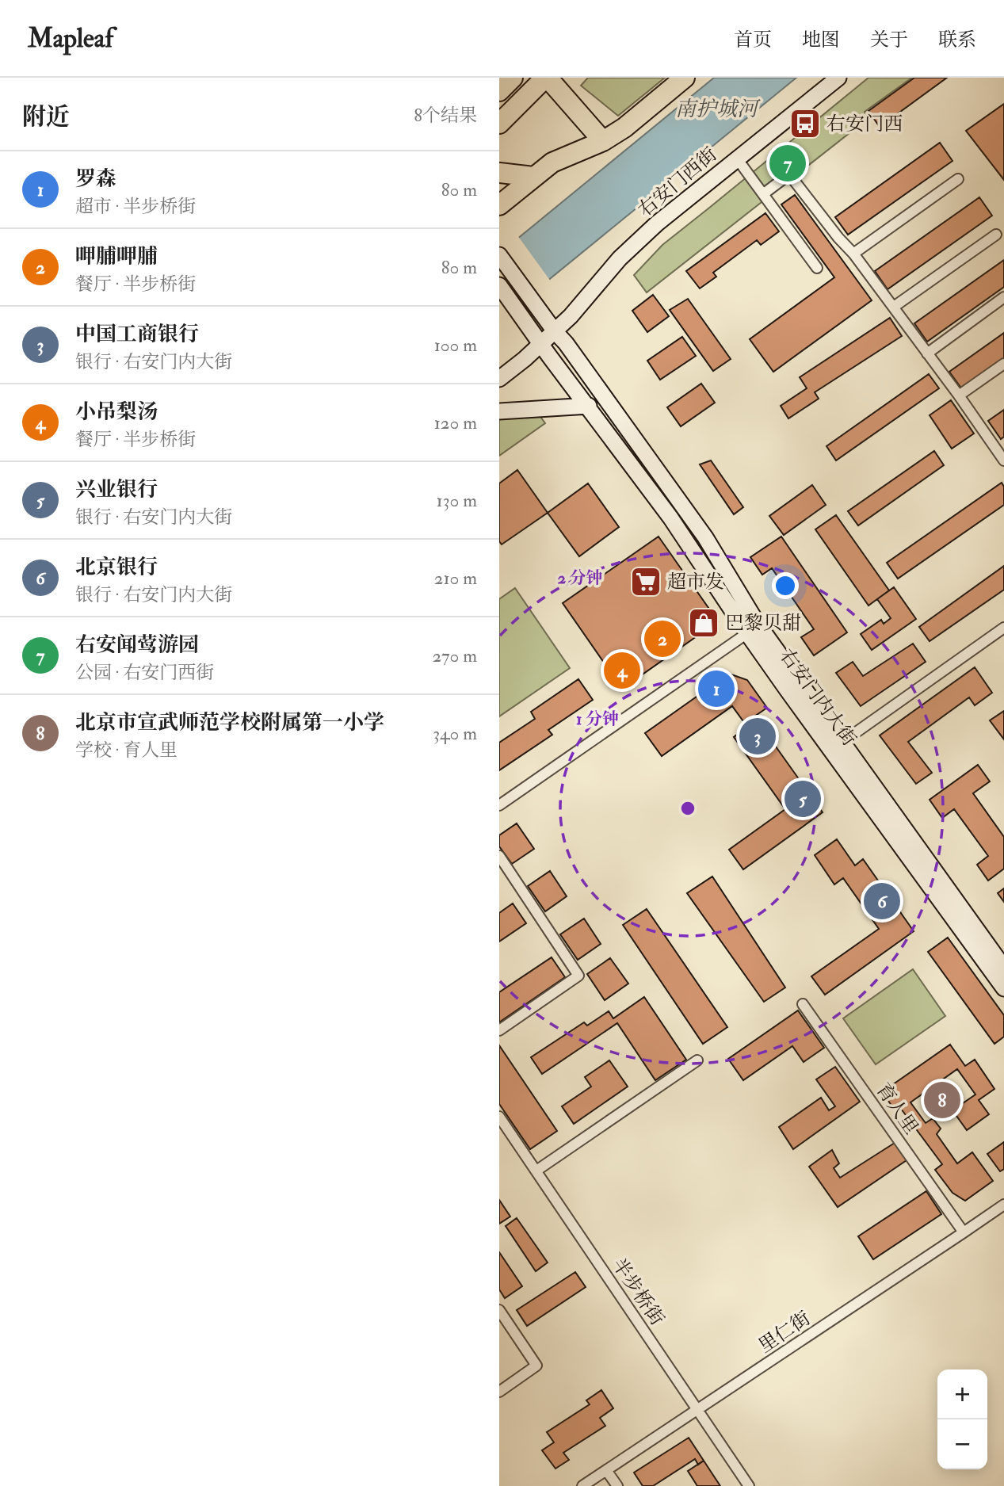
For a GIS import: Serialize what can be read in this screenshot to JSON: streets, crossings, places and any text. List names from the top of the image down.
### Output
{
  "streets": {
    "main road": ["右安门西街", "右安门内大街"],
    "street": ["育人里", "半步桥街", "里仁街"]
  },
  "crossings": [
    ["右安门西街", "右安门内大街"],
    ["育人里", "里仁街"],
    ["半步桥街", "里仁街"]
  ],
  "water": ["南护城河"],
  "places": {
    "bus stop": ["右安门西"],
    "supermarket": ["超市发"],
    "shop": ["巴黎贝甜"]
  },
  "page": {
    "header": "Mapleaf",
    "nav": [
      "首页",
      "地图",
      "关于",
      "联系"
    ],
    "heading": ["附近", "8个结果"],
    "pins": [
      "7",
      "2",
      "4",
      "1",
      "3",
      "5",
      "6",
      "8"
    ],
    "list": [
      {
        "mark": "1",
        "name": "罗森",
        "note": "超市 · 半步桥街",
        "value": "80 m"
      },
      {
        "mark": "2",
        "name": "呷脯呷脯",
        "note": "餐厅 · 半步桥街",
        "value": "80 m"
      },
      {
        "mark": "3",
        "name": "中国工商银行",
        "note": "银行 · 右安门内大街",
        "value": "100 m"
      },
      {
        "mark": "4",
        "name": "小吊梨汤",
        "note": "餐厅 · 半步桥街",
        "value": "120 m"
      },
      {
        "mark": "5",
        "name": "兴业银行",
        "note": "银行 · 右安门内大街",
        "value": "130 m"
      },
      {
        "mark": "6",
        "name": "北京银行",
        "note": "银行 · 右安门内大街",
        "value": "210 m"
      },
      {
        "mark": "7",
        "name": "右安闻莺游园",
        "note": "公园 · 右安门西街",
        "value": "270 m"
      },
      {
        "mark": "8",
        "name": "北京市宣武师范学校附属第一小学",
        "note": "学校 · 育人里",
        "value": "340 m"
      }
    ],
    "map_buttons": ["+", "−"]
  },
  "rings": ["2 分钟", "1 分钟"]
}
